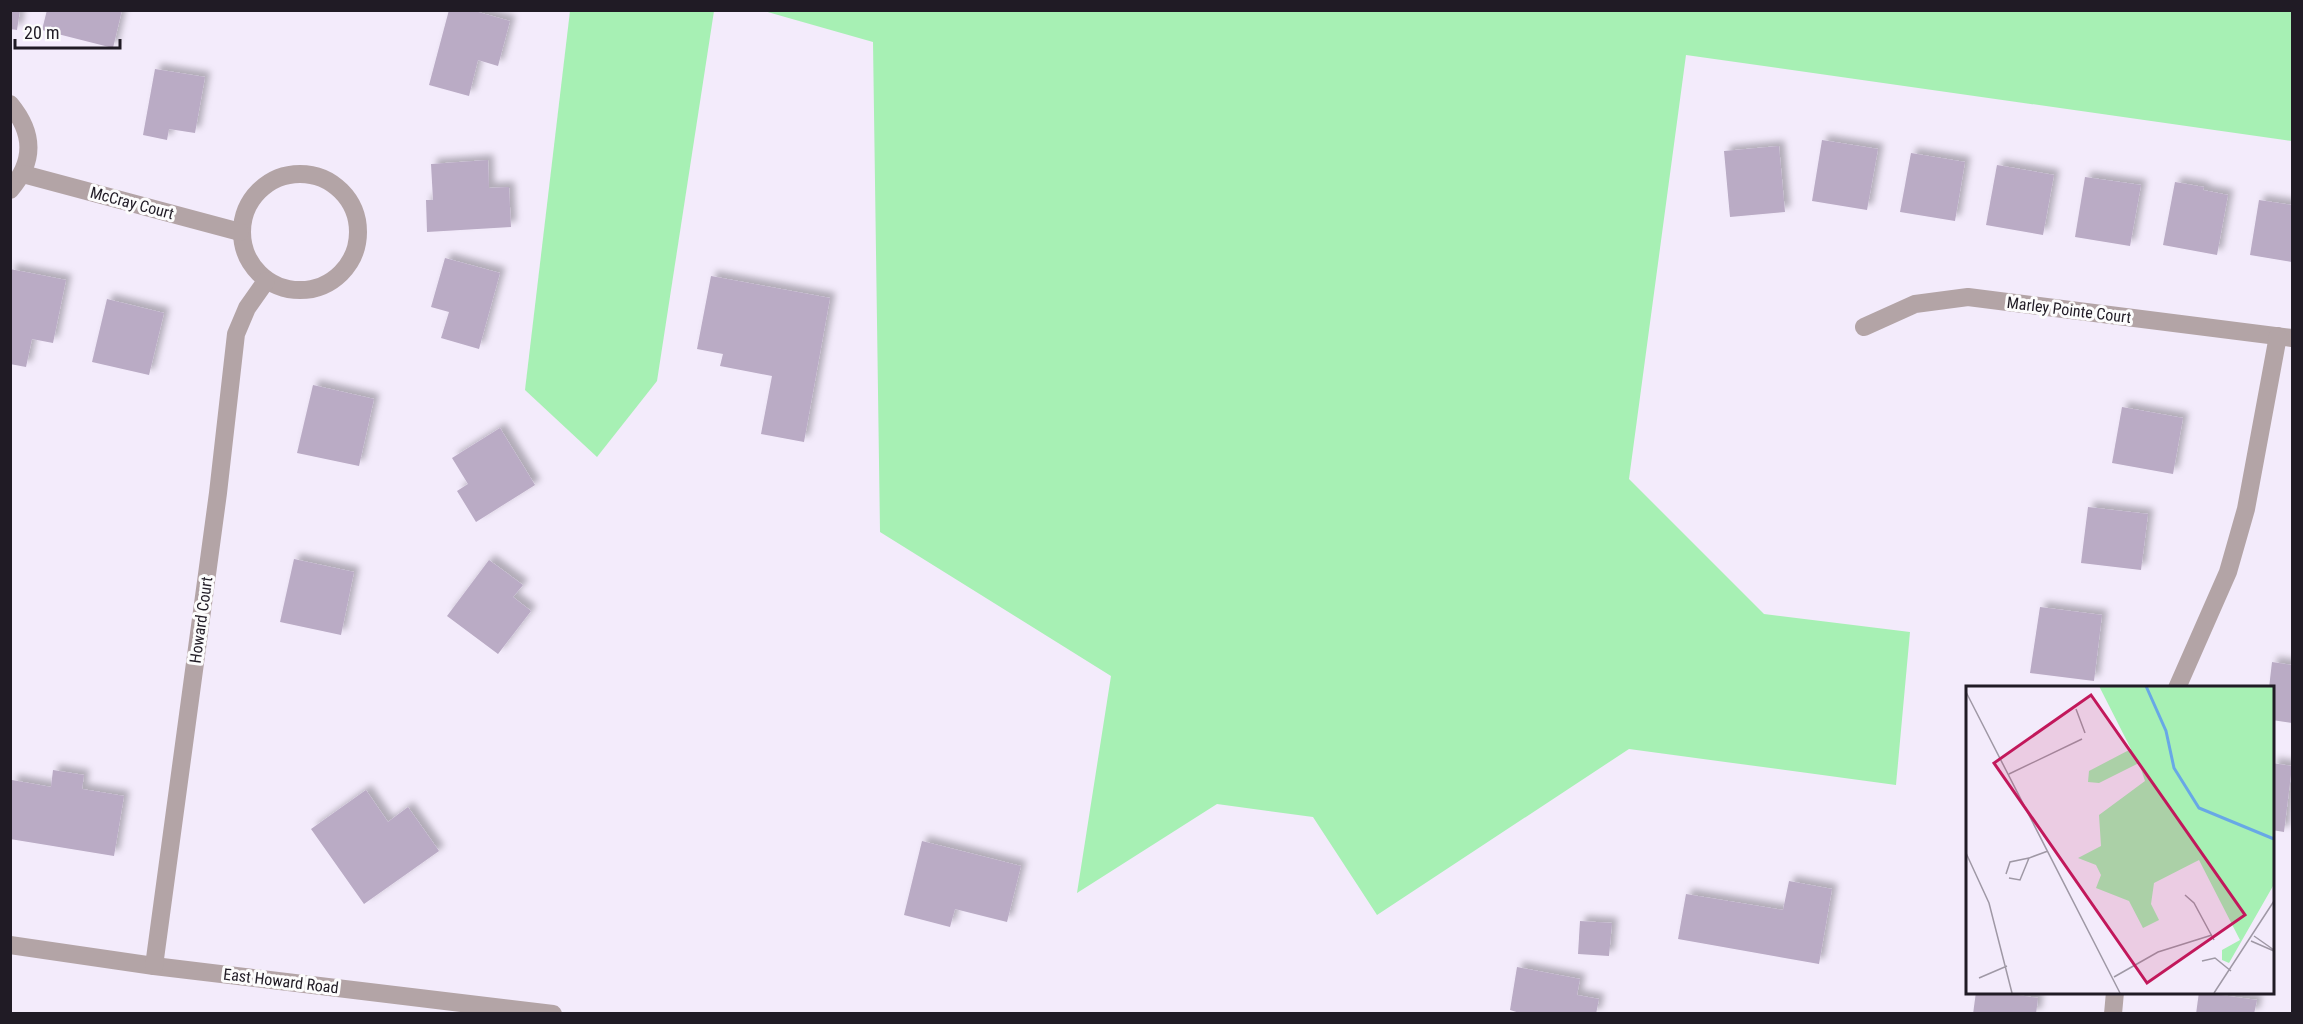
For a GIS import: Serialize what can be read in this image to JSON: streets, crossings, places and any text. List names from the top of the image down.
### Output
{
  "streets": {
    "street": [
      "McCray Court",
      "Marley Pointe Court",
      "Howard Court",
      "East Howard Road"
    ]
  },
  "crossings": [
    ["McCray Court", "Howard Court"],
    ["Howard Court", "East Howard Road"]
  ],
  "scale_bar": "20 m"
}
